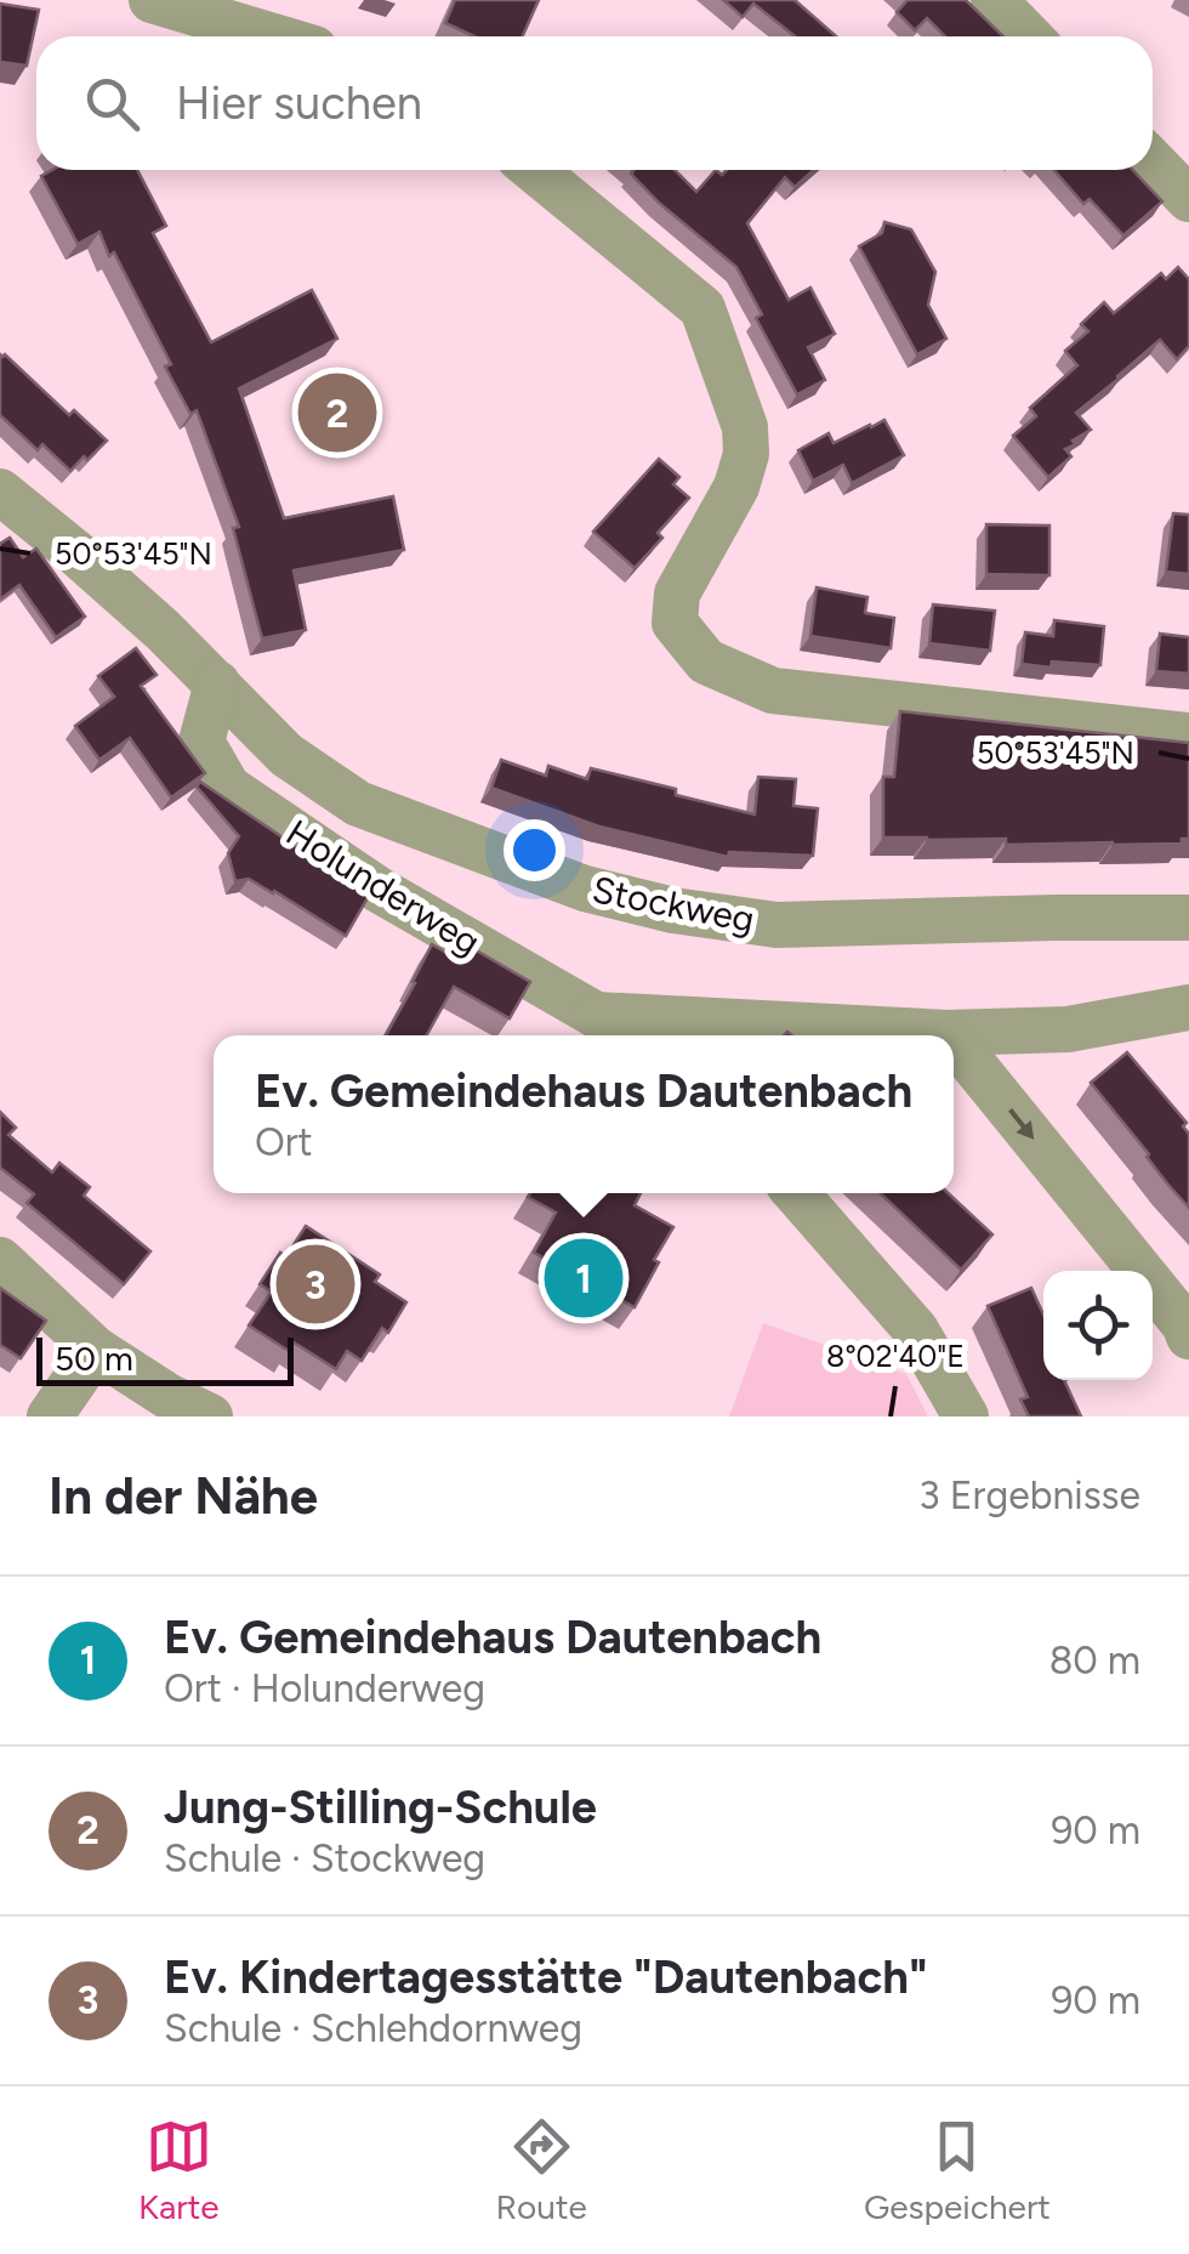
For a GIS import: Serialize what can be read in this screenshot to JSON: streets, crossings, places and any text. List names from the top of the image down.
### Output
{
  "streets": {
    "street": ["Holunderweg", "Stockweg"]
  },
  "crossings": [
    ["Holunderweg", "Stockweg"]
  ],
  "scale_bar": "50 m",
  "page": {
    "search": "Hier suchen",
    "pins": ["2", "1", "3"],
    "popup": ["Ev. Gemeindehaus Dautenbach", "Ort"],
    "scale": "50 m",
    "heading": ["In der Nähe", "3 Ergebnisse"],
    "list": [
      {
        "mark": "1",
        "name": "Ev. Gemeindehaus Dautenbach",
        "note": "Ort · Holunderweg",
        "value": "80 m"
      },
      {
        "mark": "2",
        "name": "Jung-Stilling-Schule",
        "note": "Schule · Stockweg",
        "value": "90 m"
      },
      {
        "mark": "3",
        "name": "Ev. Kindertagesstätte \"Dautenbach\"",
        "note": "Schule · Schlehdornweg",
        "value": "90 m"
      }
    ],
    "nav": ["Karte", "Route", "Gespeichert"]
  },
  "coordinates": ["50°53'45\"N", "8°02'40\"E"]
}
